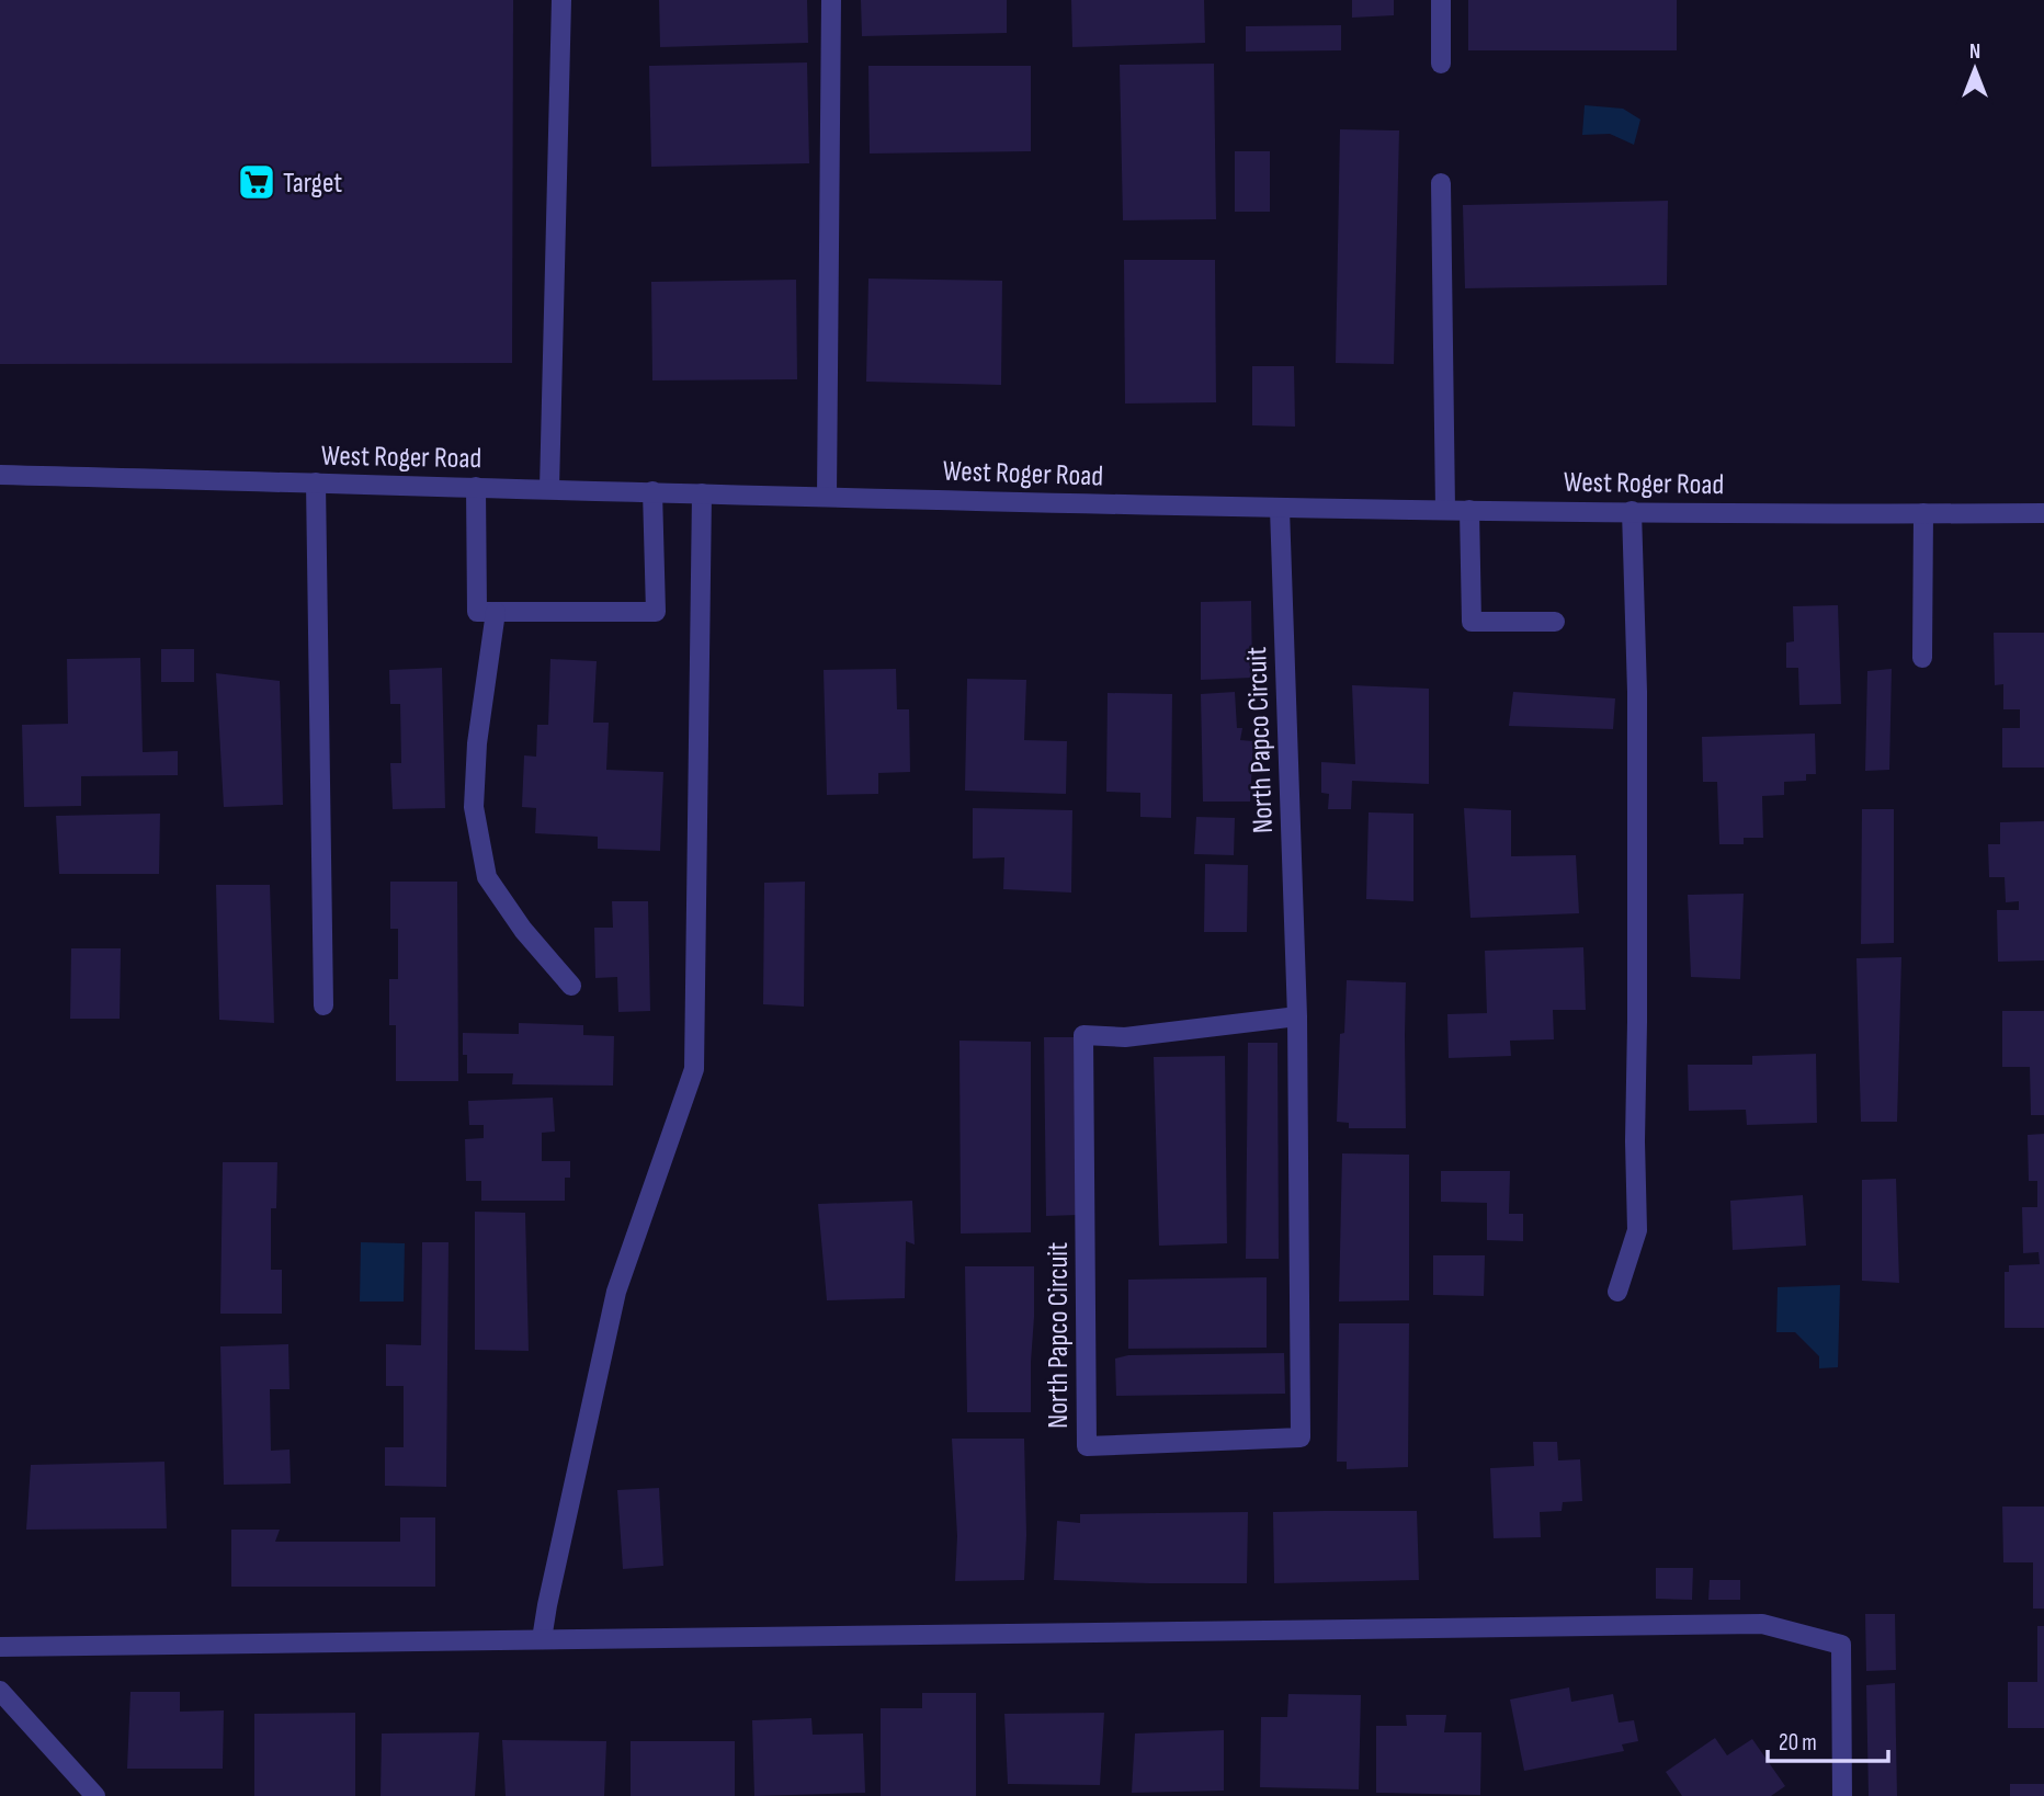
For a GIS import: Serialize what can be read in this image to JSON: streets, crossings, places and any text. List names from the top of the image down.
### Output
{
  "streets": {
    "street": ["West Roger Road", "North Papco Circuit"]
  },
  "crossings": [
    ["West Roger Road", "North Papco Circuit"]
  ],
  "places": {
    "supermarket": ["Target"]
  },
  "scale_bar": "20 m",
  "north": "top"
}
